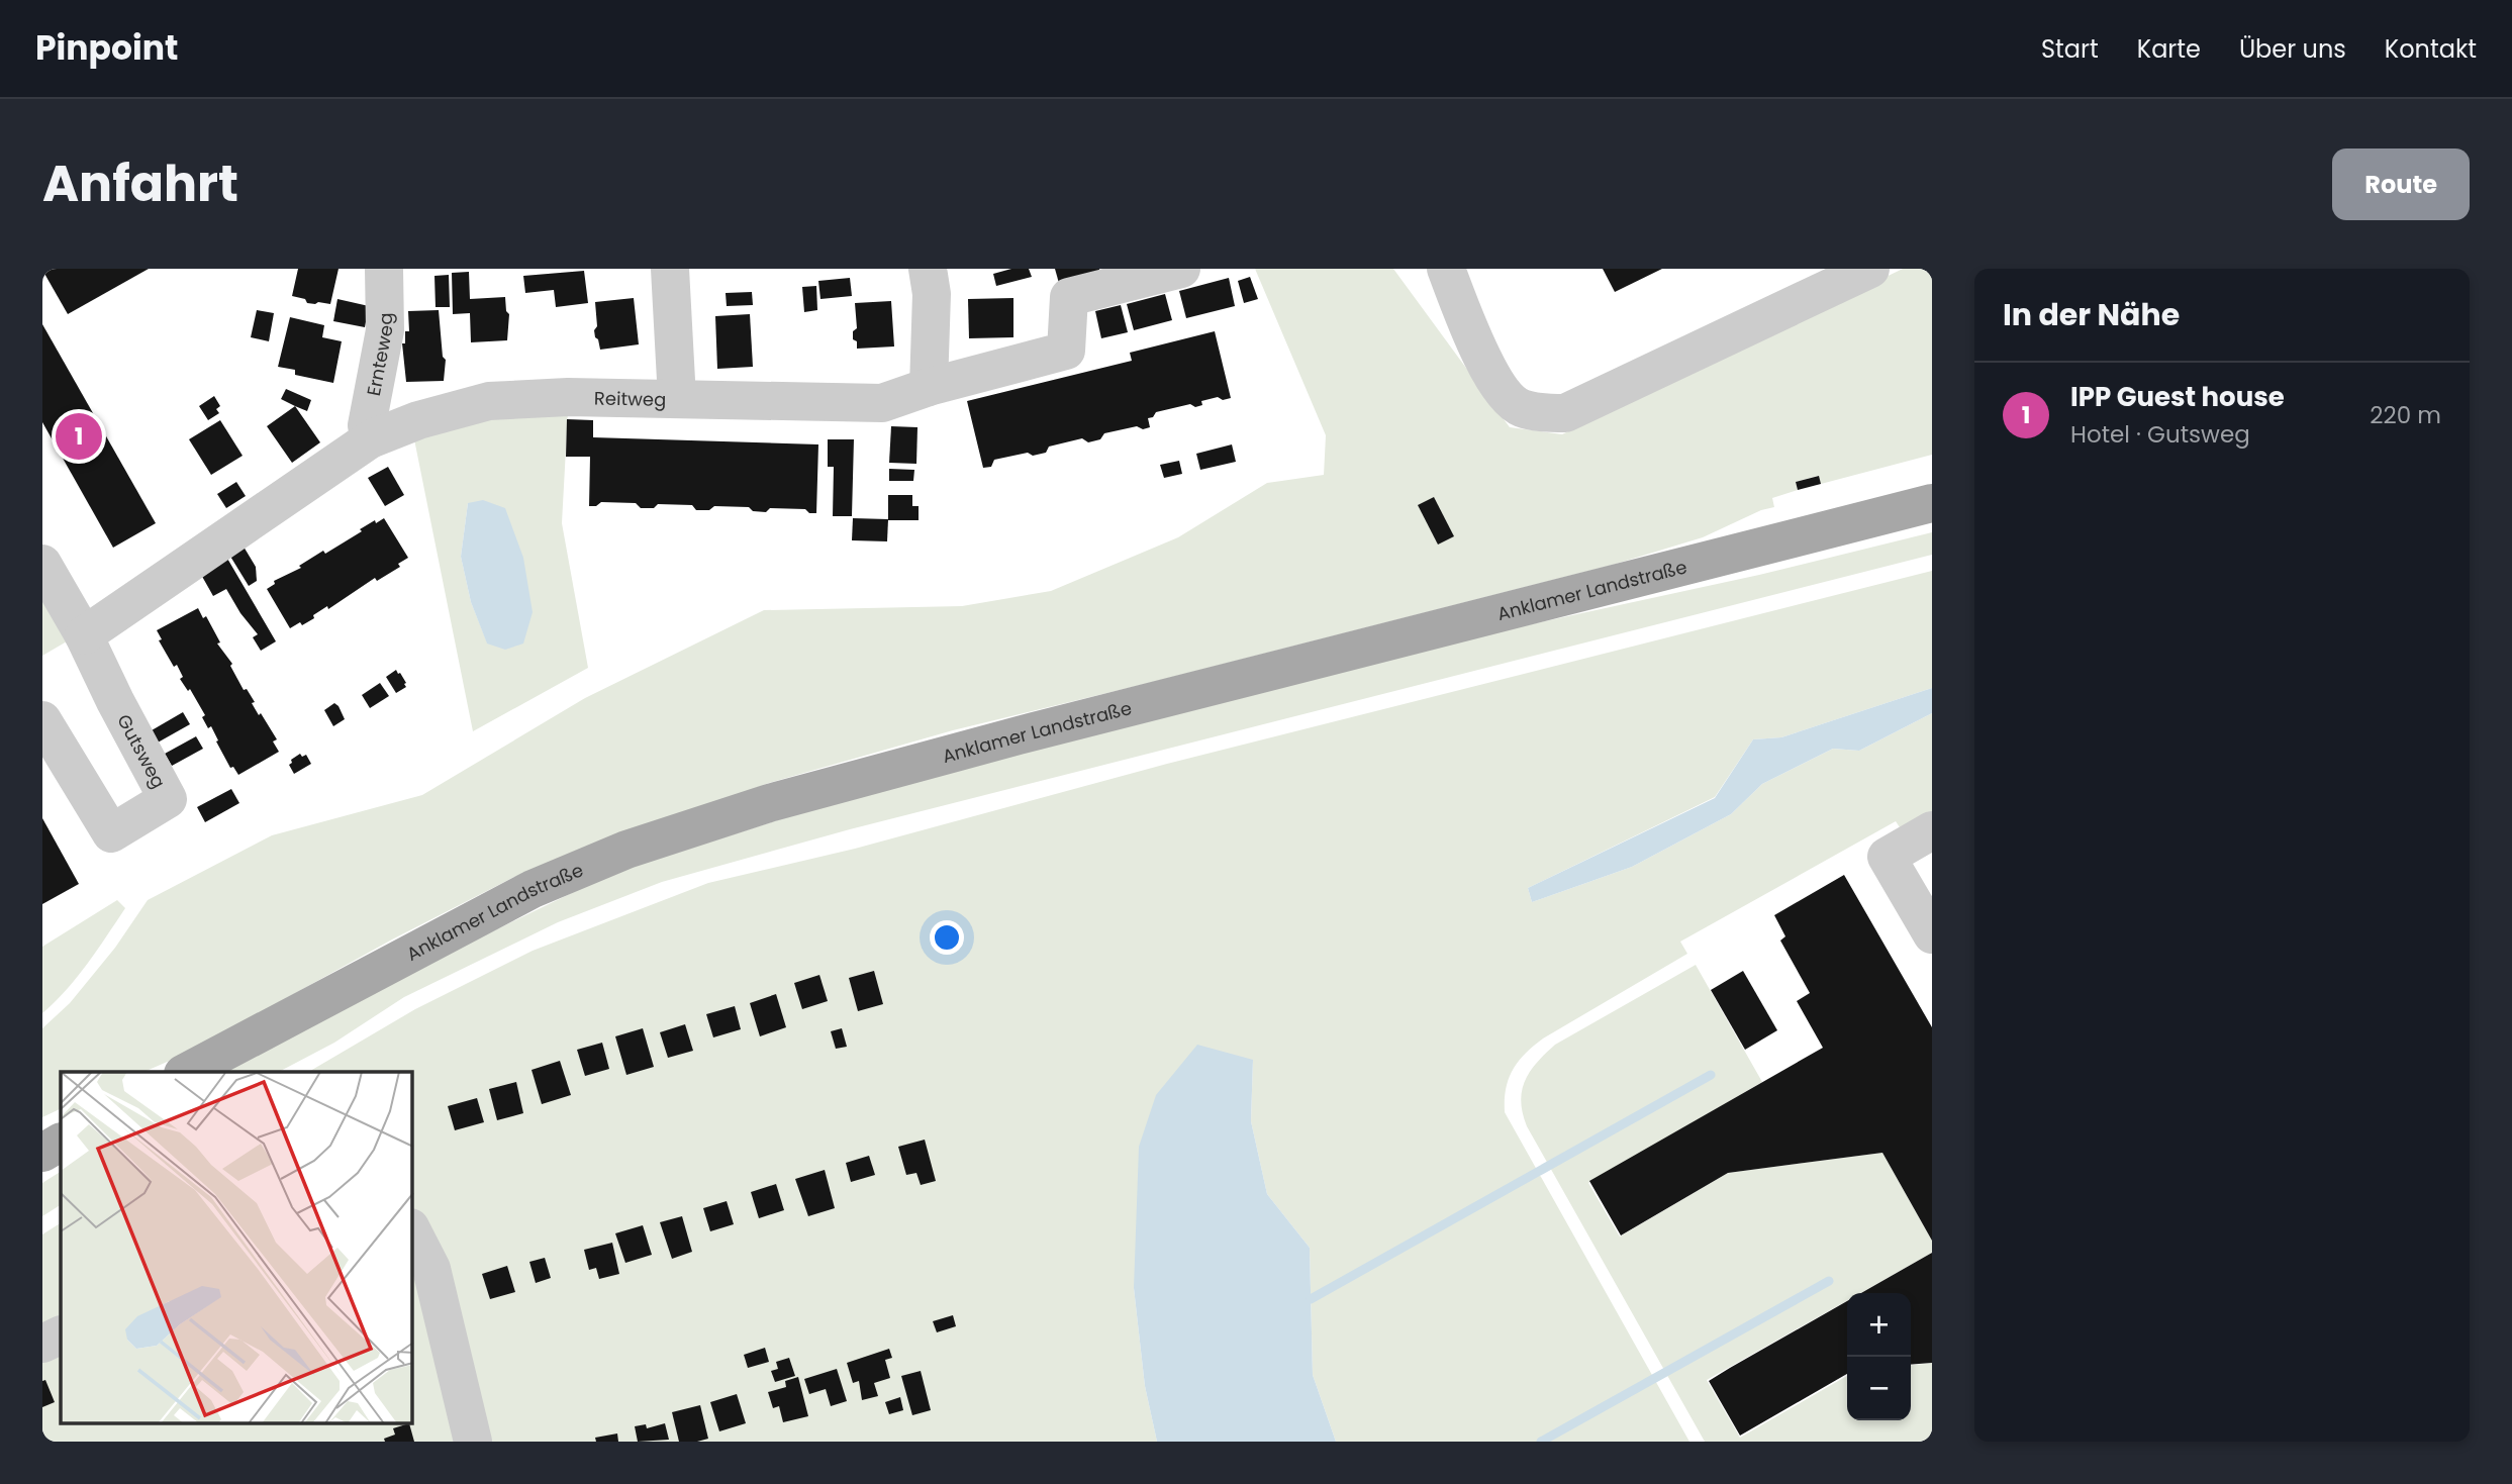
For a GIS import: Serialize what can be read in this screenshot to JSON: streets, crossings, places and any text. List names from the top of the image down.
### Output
{
  "streets": {
    "main road": ["Anklamer Landstraße"],
    "street": ["Ernteweg", "Reitweg", "Gutsweg"]
  },
  "crossings": [
    ["Ernteweg", "Reitweg"],
    ["Reitweg", "Gutsweg"]
  ],
  "page": {
    "header": "Pinpoint",
    "nav": [
      "Start",
      "Karte",
      "Über uns",
      "Kontakt"
    ],
    "title": "Anfahrt",
    "buttons": "Route",
    "heading": "In der Nähe",
    "list": [
      {
        "mark": "1",
        "name": "IPP Guest house",
        "note": "Hotel · Gutsweg",
        "value": "220 m"
      }
    ],
    "pins": "1",
    "map_buttons": ["+", "−"]
  }
}
